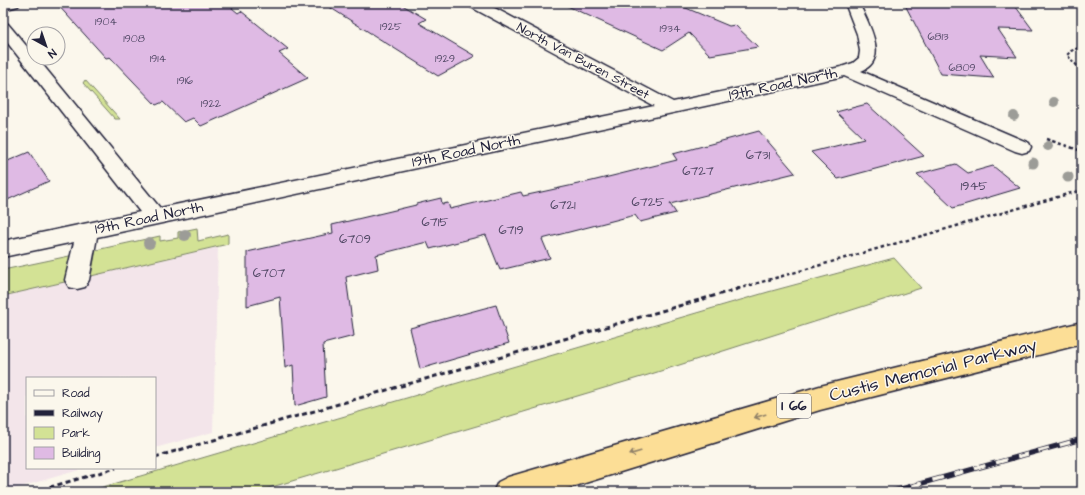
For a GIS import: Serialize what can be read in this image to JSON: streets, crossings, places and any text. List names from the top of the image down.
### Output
{
  "streets": {
    "highway": ["Custis Memorial Parkway", "I 66"],
    "street": ["North Van Buren Street", "19th Road North"]
  },
  "crossings": [
    ["North Van Buren Street", "19th Road North"]
  ],
  "one_way": ["Custis Memorial Parkway"],
  "house_numbers": [
    "1904",
    "1925",
    "1934",
    "6813",
    "1908",
    "1914",
    "1929",
    "6809",
    "1916",
    "1922",
    "6731",
    "6727",
    "1945",
    "6725",
    "6721",
    "6715",
    "6719",
    "6709",
    "6707"
  ],
  "legend": [
    "Road",
    "Railway",
    "Park",
    "Building"
  ],
  "north": "bottom right"
}
